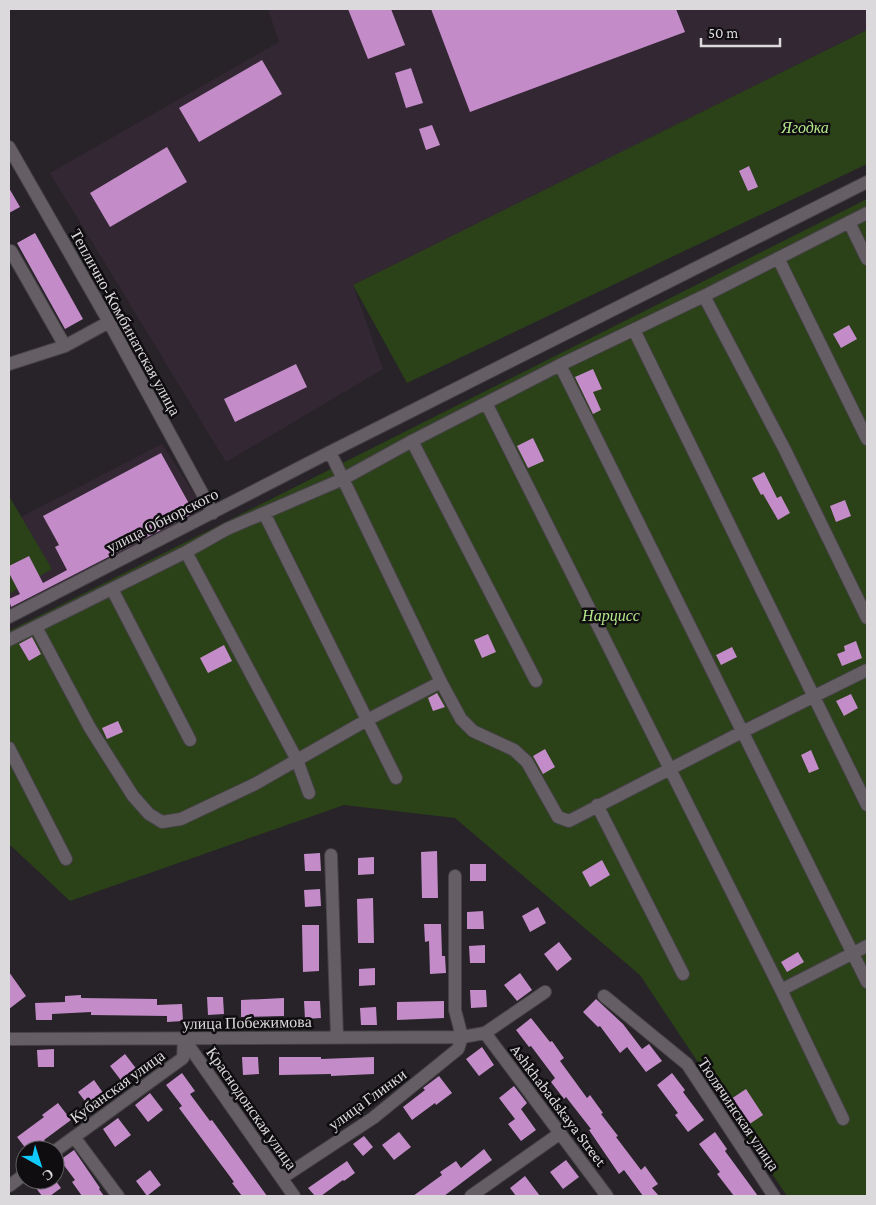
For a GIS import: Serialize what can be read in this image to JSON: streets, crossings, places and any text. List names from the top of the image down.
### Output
{
  "streets": {
    "street": [
      "Теплично-Комбинатская улица",
      "улица Обнорского",
      "улица Побежимова",
      "Кубанская улица",
      "улица Глинки",
      "Ashkhabadskaya Street",
      "Краснодонская улица",
      "Тюлячинская улица"
    ]
  },
  "crossings": [
    ["Теплично-Комбинатская улица", "улица Обнорского"],
    ["улица Побежимова", "Кубанская улица"],
    ["улица Побежимова", "улица Глинки"],
    ["улица Побежимова", "Ashkhabadskaya Street"],
    ["улица Побежимова", "Краснодонская улица"],
    ["Кубанская улица", "Краснодонская улица"],
    ["улица Глинки", "Краснодонская улица"]
  ],
  "parks": ["Ягодка", "Нарцисс"],
  "scale_bar": "50 m",
  "north": "bottom right"
}
